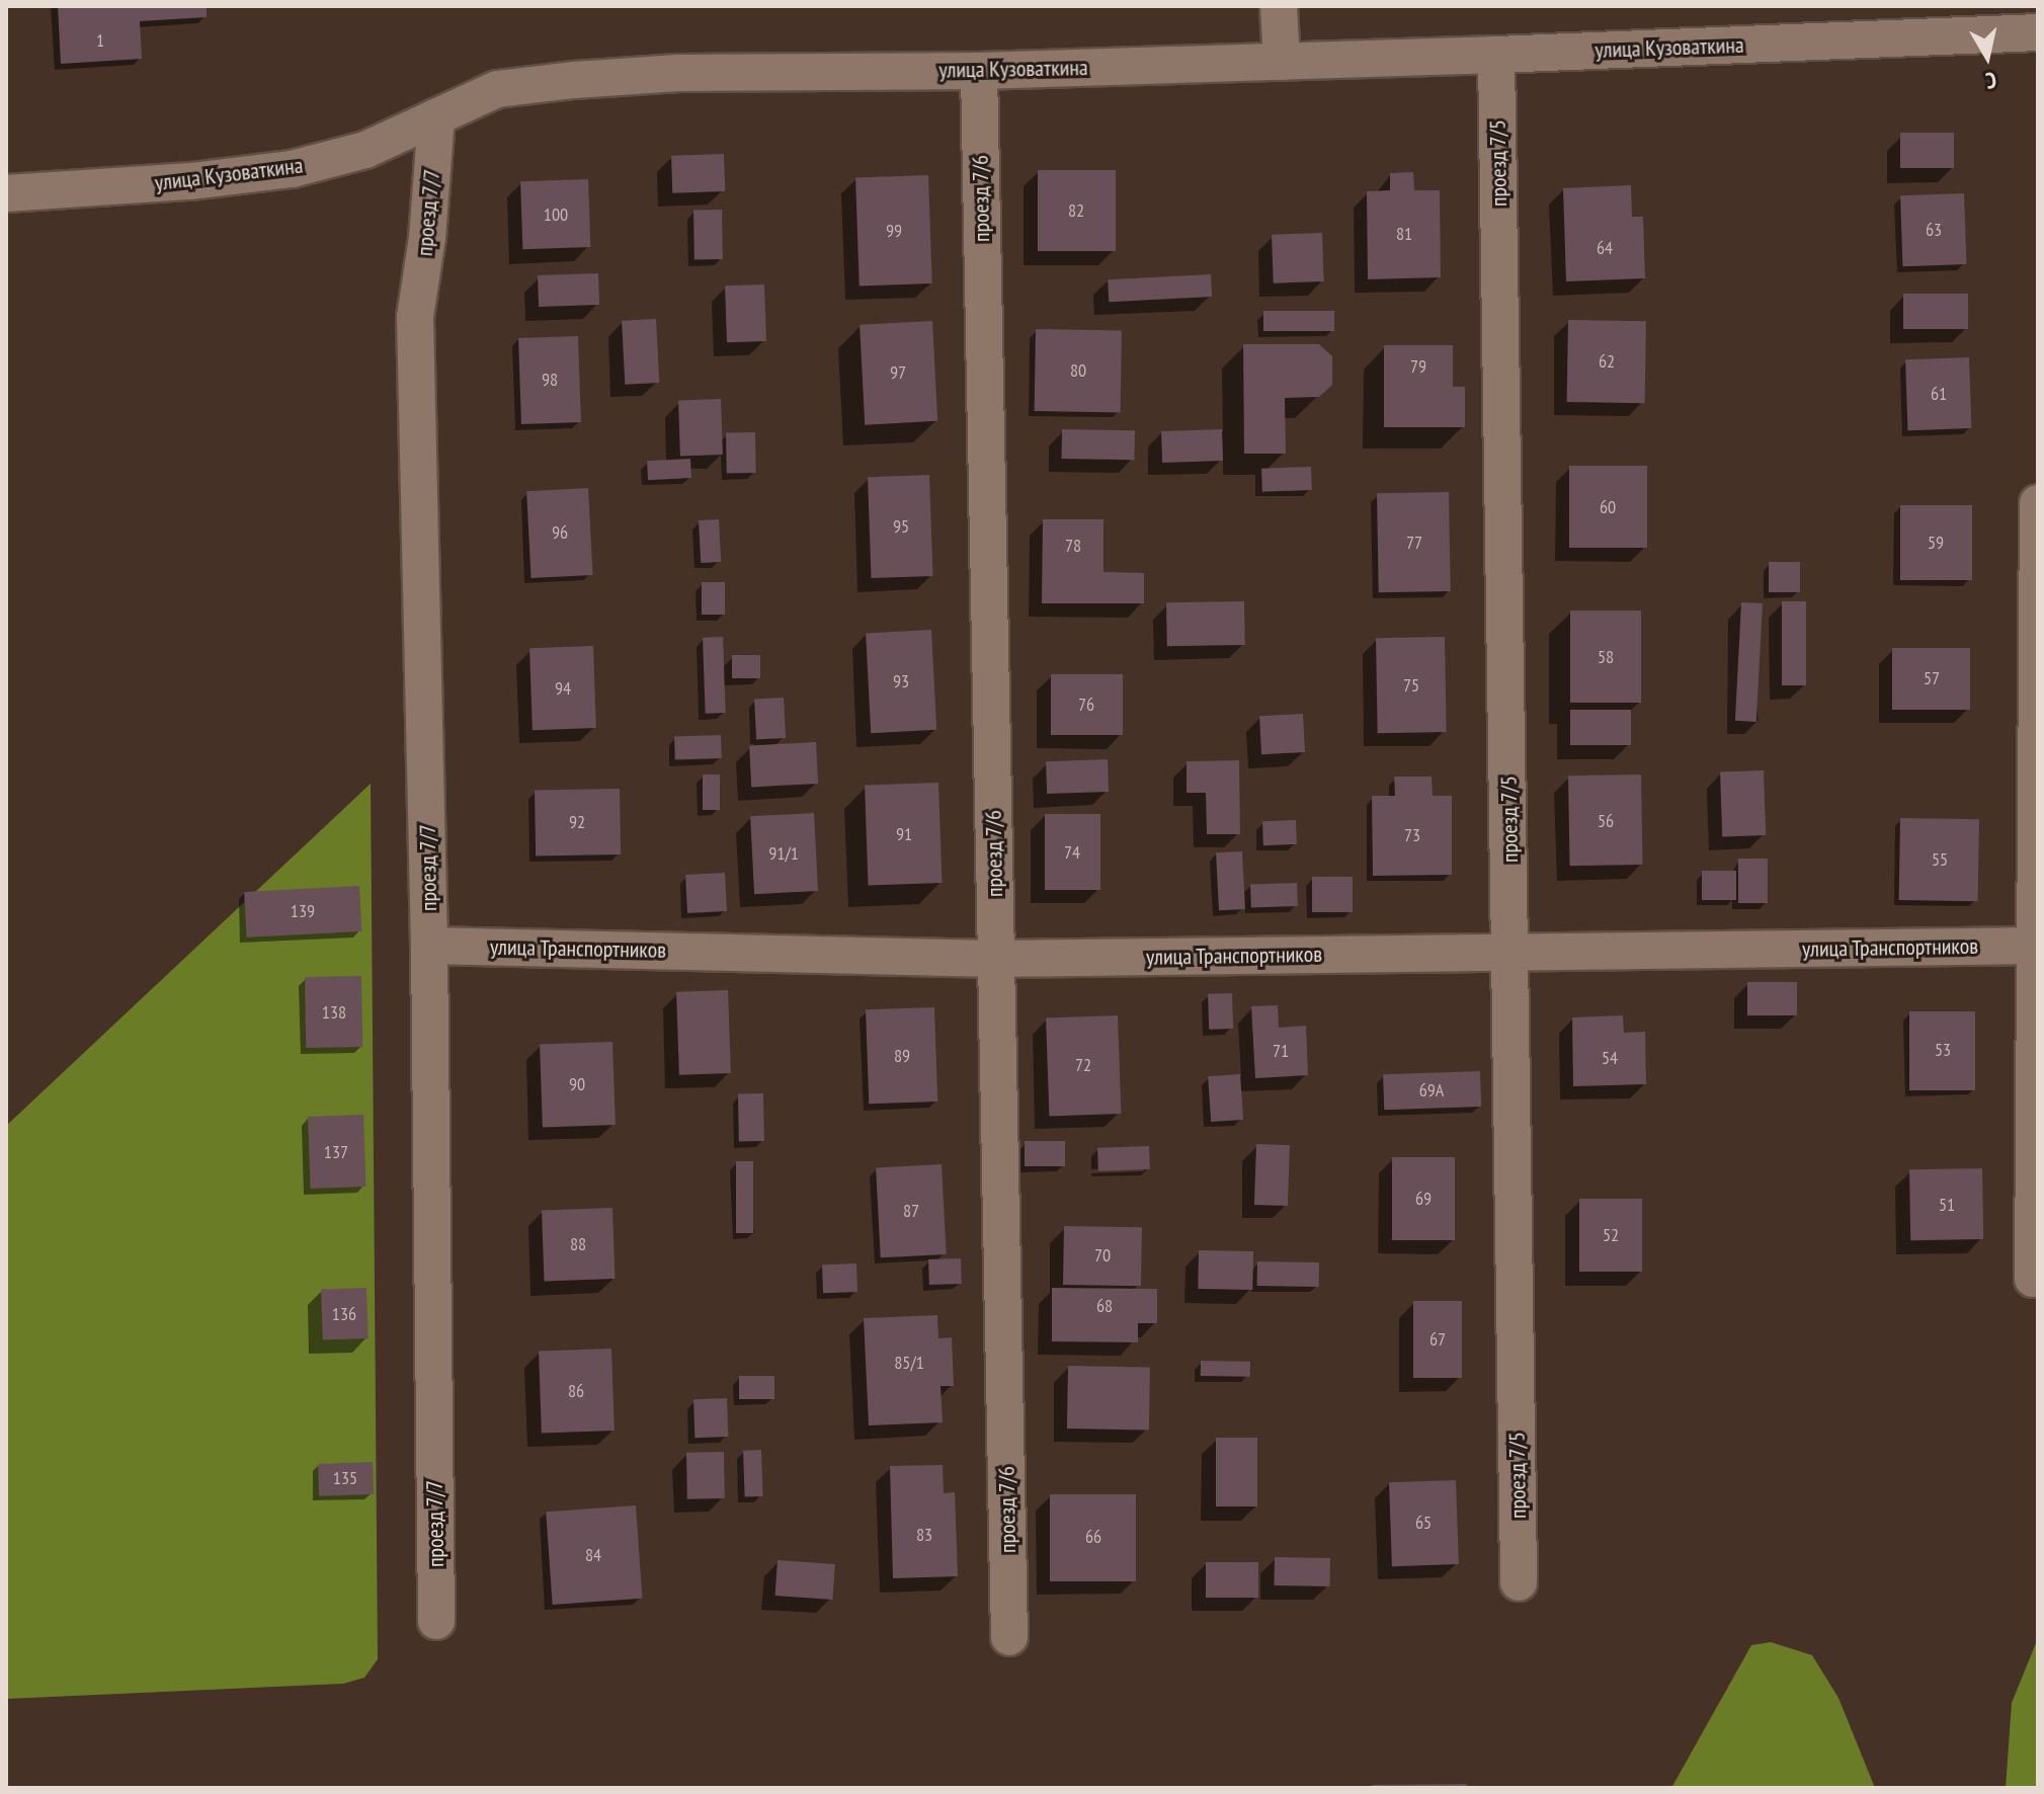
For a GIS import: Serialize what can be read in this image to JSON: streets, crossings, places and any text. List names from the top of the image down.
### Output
{
  "streets": {
    "street": [
      "улица Кузоваткина",
      "проезд 7/5",
      "проезд 7/6",
      "проезд 7/7",
      "улица Транспортников"
    ]
  },
  "crossings": [
    ["улица Кузоваткина", "проезд 7/5"],
    ["улица Кузоваткина", "проезд 7/6"],
    ["улица Кузоваткина", "проезд 7/7"],
    ["проезд 7/5", "улица Транспортников"],
    ["проезд 7/6", "улица Транспортников"],
    ["проезд 7/7", "улица Транспортников"]
  ],
  "house_numbers": [
    "1",
    "82",
    "100",
    "63",
    "99",
    "81",
    "64",
    "62",
    "79",
    "80",
    "97",
    "98",
    "61",
    "60",
    "95",
    "96",
    "77",
    "59",
    "78",
    "58",
    "57",
    "93",
    "75",
    "94",
    "76",
    "56",
    "92",
    "91",
    "73",
    "74",
    "91/1",
    "55",
    "139",
    "138",
    "53",
    "71",
    "89",
    "54",
    "72",
    "90",
    "69А",
    "137",
    "69",
    "51",
    "87",
    "52",
    "88",
    "70",
    "68",
    "136",
    "67",
    "85/1",
    "86",
    "135",
    "65",
    "83",
    "66",
    "84"
  ],
  "north": "bottom"
}
